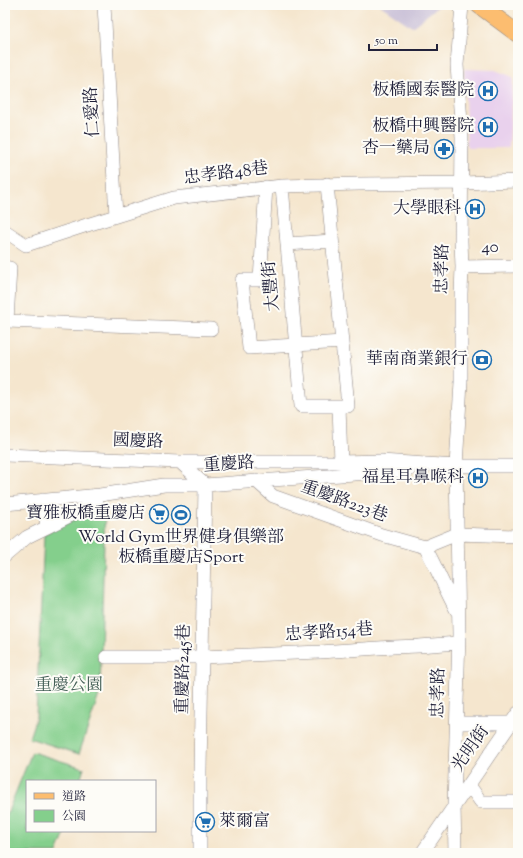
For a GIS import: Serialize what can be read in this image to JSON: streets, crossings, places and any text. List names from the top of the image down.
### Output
{
  "streets": {
    "street": [
      "仁愛路",
      "忠孝路48巷",
      "40",
      "忠孝路",
      "大豐街",
      "國慶路",
      "重慶路",
      "重慶路223巷",
      "忠孝路154巷",
      "重慶路245巷",
      "光明街"
    ]
  },
  "crossings": [
    ["仁愛路", "忠孝路48巷"],
    ["忠孝路48巷", "忠孝路"],
    ["忠孝路48巷", "大豐街"],
    ["40", "忠孝路"],
    ["忠孝路", "重慶路"],
    ["忠孝路", "忠孝路154巷"],
    ["忠孝路", "光明街"],
    ["國慶路", "重慶路"],
    ["重慶路", "重慶路223巷"],
    ["重慶路", "重慶路245巷"],
    ["忠孝路154巷", "重慶路245巷"]
  ],
  "parks": ["重慶公園"],
  "places": {
    "hospital": [
      "板橋國泰醫院",
      "板橋中興醫院",
      "大學眼科",
      "福星耳鼻喉科"
    ],
    "pharmacy": ["杏一藥局"],
    "bank": ["華南商業銀行"],
    "supermarket": ["寶雅板橋重慶店", "萊爾富"],
    "sports": ["World Gym世界健身俱樂部 板橋重慶店Sport"]
  },
  "legend": ["道路", "公園"],
  "scale_bar": "50 m"
}
